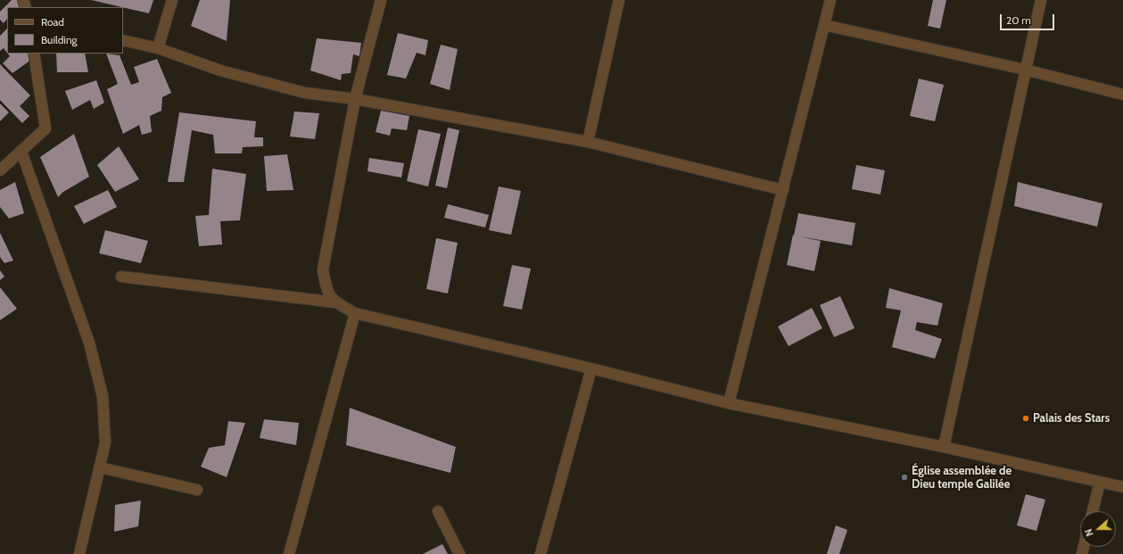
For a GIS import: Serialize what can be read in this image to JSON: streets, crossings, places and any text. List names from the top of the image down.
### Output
{
  "places": ["Palais des Stars", "Église assemblée de Dieu temple Galilée"],
  "legend": ["Road", "Building"],
  "scale_bar": "20 m",
  "north": "left"
}
